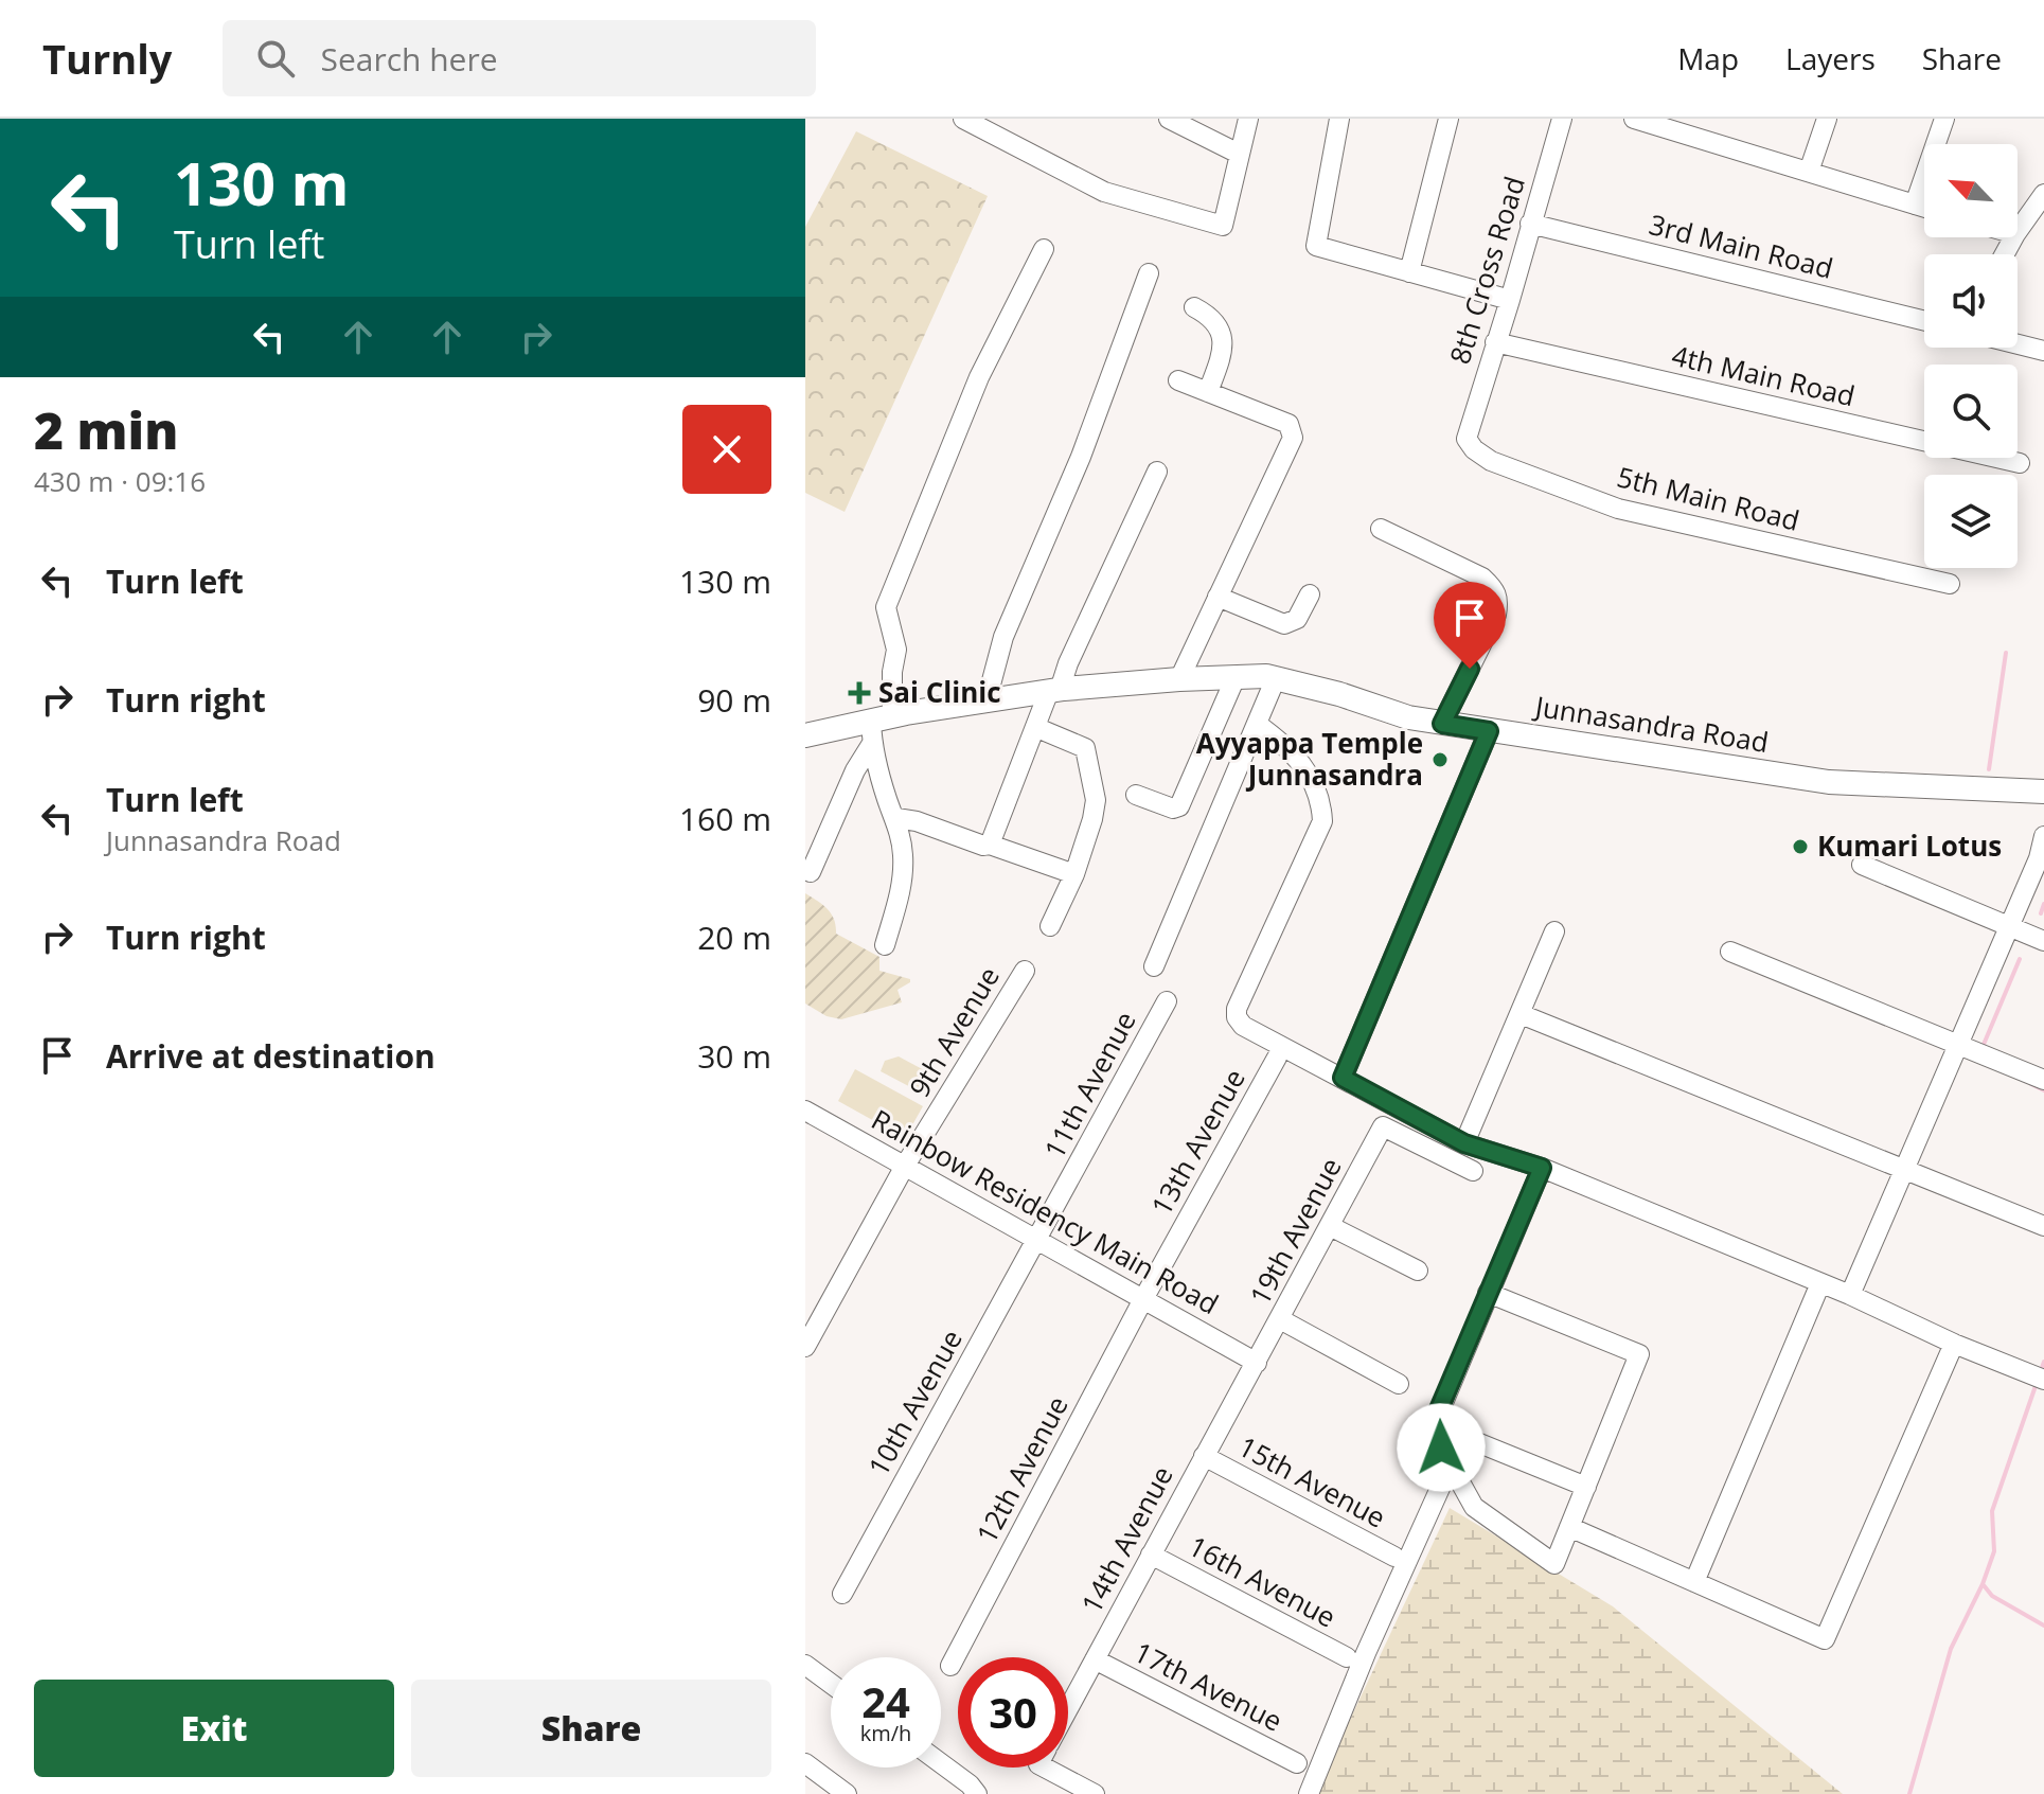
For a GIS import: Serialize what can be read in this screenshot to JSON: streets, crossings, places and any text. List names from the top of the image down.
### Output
{
  "streets": {
    "street": [
      "3rd Main Road",
      "8th Cross Road",
      "4th Main Road",
      "5th Main Road",
      "Junnasandra Road",
      "9th Avenue",
      "11th Avenue",
      "13th Avenue",
      "Rainbow Residency Main Road",
      "19th Avenue",
      "10th Avenue",
      "12th Avenue",
      "15th Avenue",
      "14th Avenue",
      "16th Avenue",
      "17th Avenue"
    ]
  },
  "crossings": [
    ["3rd Main Road", "8th Cross Road"],
    ["8th Cross Road", "4th Main Road"],
    ["8th Cross Road", "5th Main Road"],
    ["9th Avenue", "Rainbow Residency Main Road"],
    ["11th Avenue", "Rainbow Residency Main Road"],
    ["11th Avenue", "10th Avenue"],
    ["13th Avenue", "Rainbow Residency Main Road"],
    ["13th Avenue", "12th Avenue"],
    ["Rainbow Residency Main Road", "19th Avenue"],
    ["Rainbow Residency Main Road", "10th Avenue"],
    ["Rainbow Residency Main Road", "12th Avenue"],
    ["Rainbow Residency Main Road", "14th Avenue"],
    ["19th Avenue", "14th Avenue"],
    ["15th Avenue", "14th Avenue"],
    ["14th Avenue", "16th Avenue"],
    ["14th Avenue", "17th Avenue"]
  ],
  "places": {
    "health": ["Sai Clinic"],
    "other": ["Ayyappa Temple Junnasandra", "Kumari Lotus"]
  },
  "north": "top left",
  "page": {
    "header": "Turnly",
    "search": "Search here",
    "nav": ["Map", "Layers", "Share"],
    "turn": ["130 m", "Turn left"],
    "heading": ["2 min", "430 m · 09:16"],
    "list": [
      {
        "name": "Turn left",
        "value": "130 m"
      },
      {
        "name": "Turn right",
        "value": "90 m"
      },
      {
        "name": "Turn left",
        "note": "Junnasandra Road",
        "value": "160 m"
      },
      {
        "name": "Turn right",
        "value": "20 m"
      },
      {
        "name": "Arrive at destination",
        "value": "30 m"
      }
    ],
    "speed": "24 km/h",
    "limit": "30",
    "buttons": ["Exit", "Share"]
  }
}
